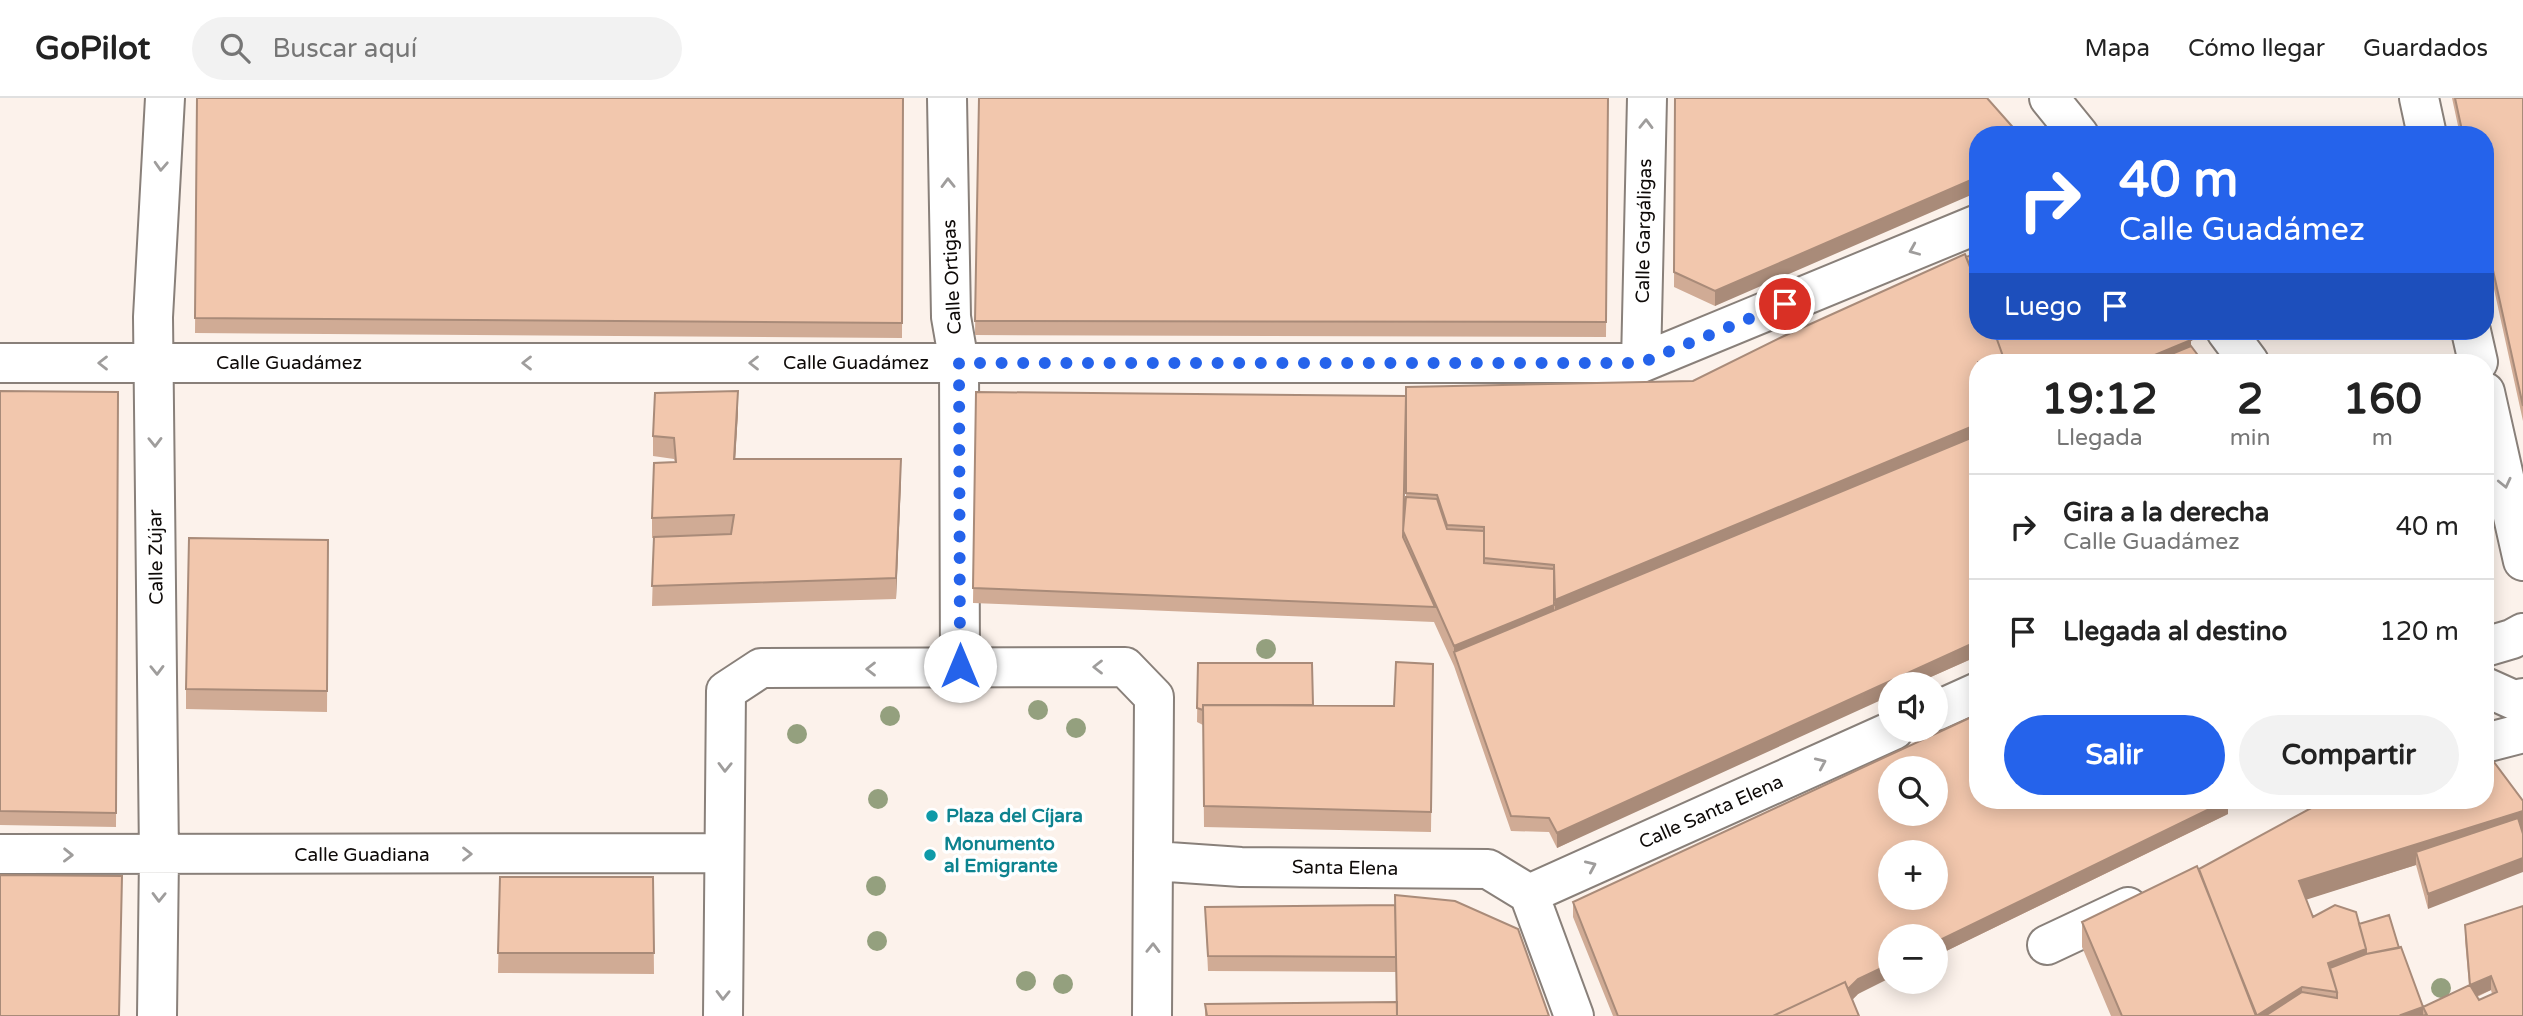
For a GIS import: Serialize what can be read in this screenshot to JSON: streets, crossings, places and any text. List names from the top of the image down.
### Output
{
  "streets": {
    "street": [
      "Calle Gargáligas",
      "Calle Ortigas",
      "Calle Guadámez",
      "Calle Zújar",
      "Calle Santa Elena",
      "Calle Guadiana",
      "Santa Elena"
    ]
  },
  "crossings": [
    ["Calle Gargáligas", "Calle Guadámez"],
    ["Calle Ortigas", "Calle Guadámez"],
    ["Calle Guadámez", "Calle Zújar"],
    ["Calle Zújar", "Calle Guadiana"],
    ["Calle Santa Elena", "Santa Elena"]
  ],
  "one_way": [
    "Calle Gargáligas",
    "Calle Ortigas",
    "Calle Guadámez",
    "Calle Zújar",
    "Calle Santa Elena",
    "Calle Guadiana"
  ],
  "places": ["Plaza del Cíjara", "Monumento al Emigrante"],
  "page": {
    "header": "GoPilot",
    "search": "Buscar aquí",
    "nav": ["Mapa", "Cómo llegar", "Guardados"],
    "turn": ["40 m", "Calle Guadámez"],
    "then": "Luego",
    "eta": [
      "19:12",
      "Llegada",
      "2",
      "min",
      "160",
      "m"
    ],
    "list": [
      {
        "name": "Gira a la derecha",
        "note": "Calle Guadámez",
        "value": "40 m"
      },
      {
        "name": "Llegada al destino",
        "value": "120 m"
      }
    ],
    "map_buttons": ["+", "−"],
    "buttons": ["Salir", "Compartir"]
  }
}
